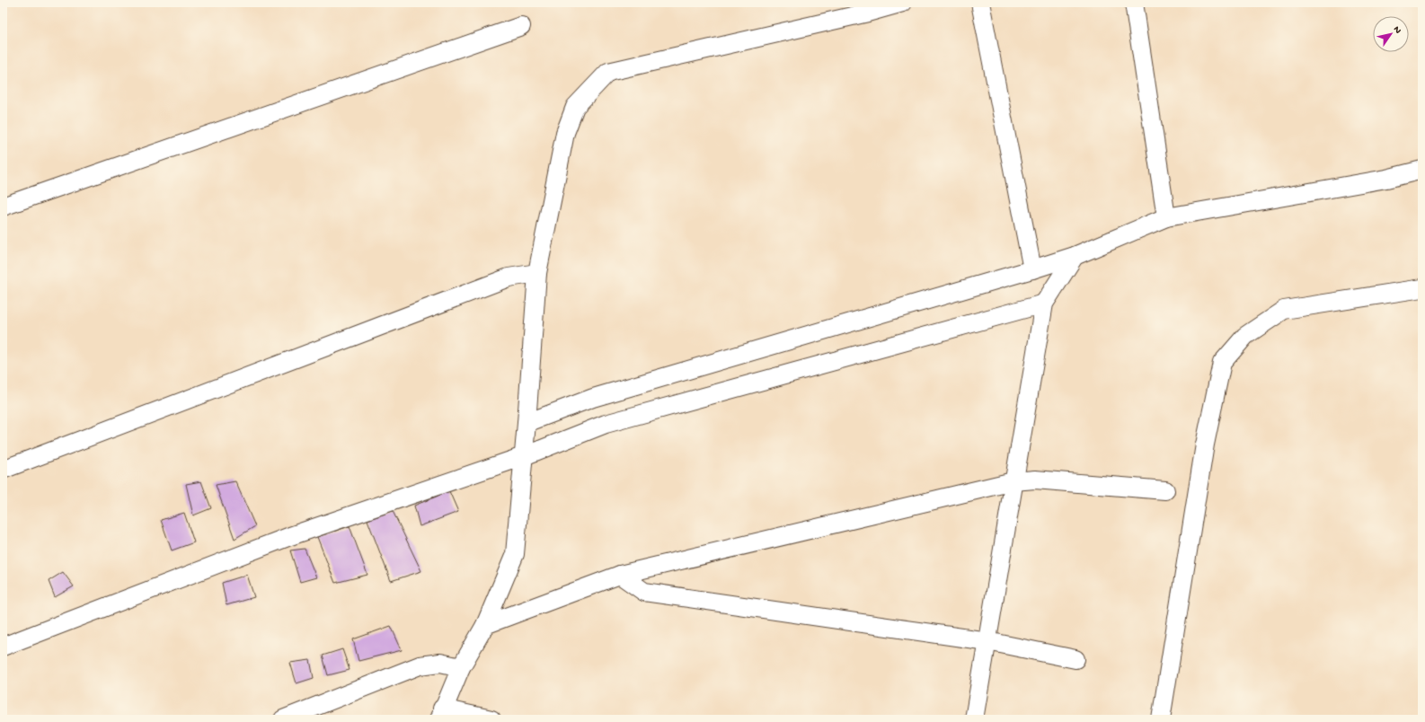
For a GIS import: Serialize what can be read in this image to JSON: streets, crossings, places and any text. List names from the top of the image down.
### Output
{
  "north": "top right"
}
